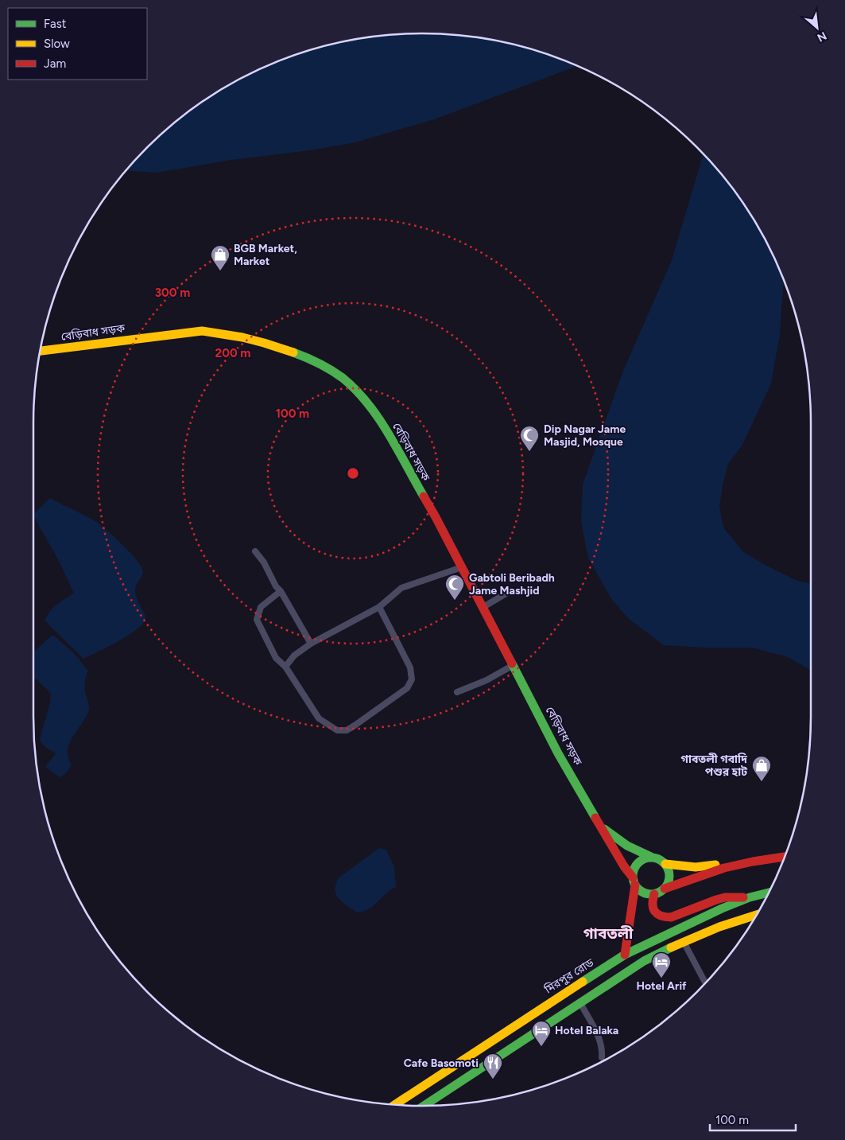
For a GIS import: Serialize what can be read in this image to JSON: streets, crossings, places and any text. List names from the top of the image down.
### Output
{
  "streets": {
    "highway": ["বেড়িবাধ সড়ক", "মিরপুর রোড"]
  },
  "districts": ["গাবতলী"],
  "places": {
    "shop": ["BGB Market, Market", "গাবতলী গবাদি পশুর হাট"],
    "mosque": ["Dip Nagar Jame Masjid, Mosque", "Gabtoli Beribadh Jame Mashjid"],
    "hotel": ["Hotel Arif", "Hotel Balaka"],
    "restaurant": ["Cafe Basomoti"]
  },
  "legend": ["Fast", "Slow", "Jam"],
  "scale_bar": "100 m",
  "north": "bottom right",
  "rings": ["300 m", "200 m", "100 m"]
}
